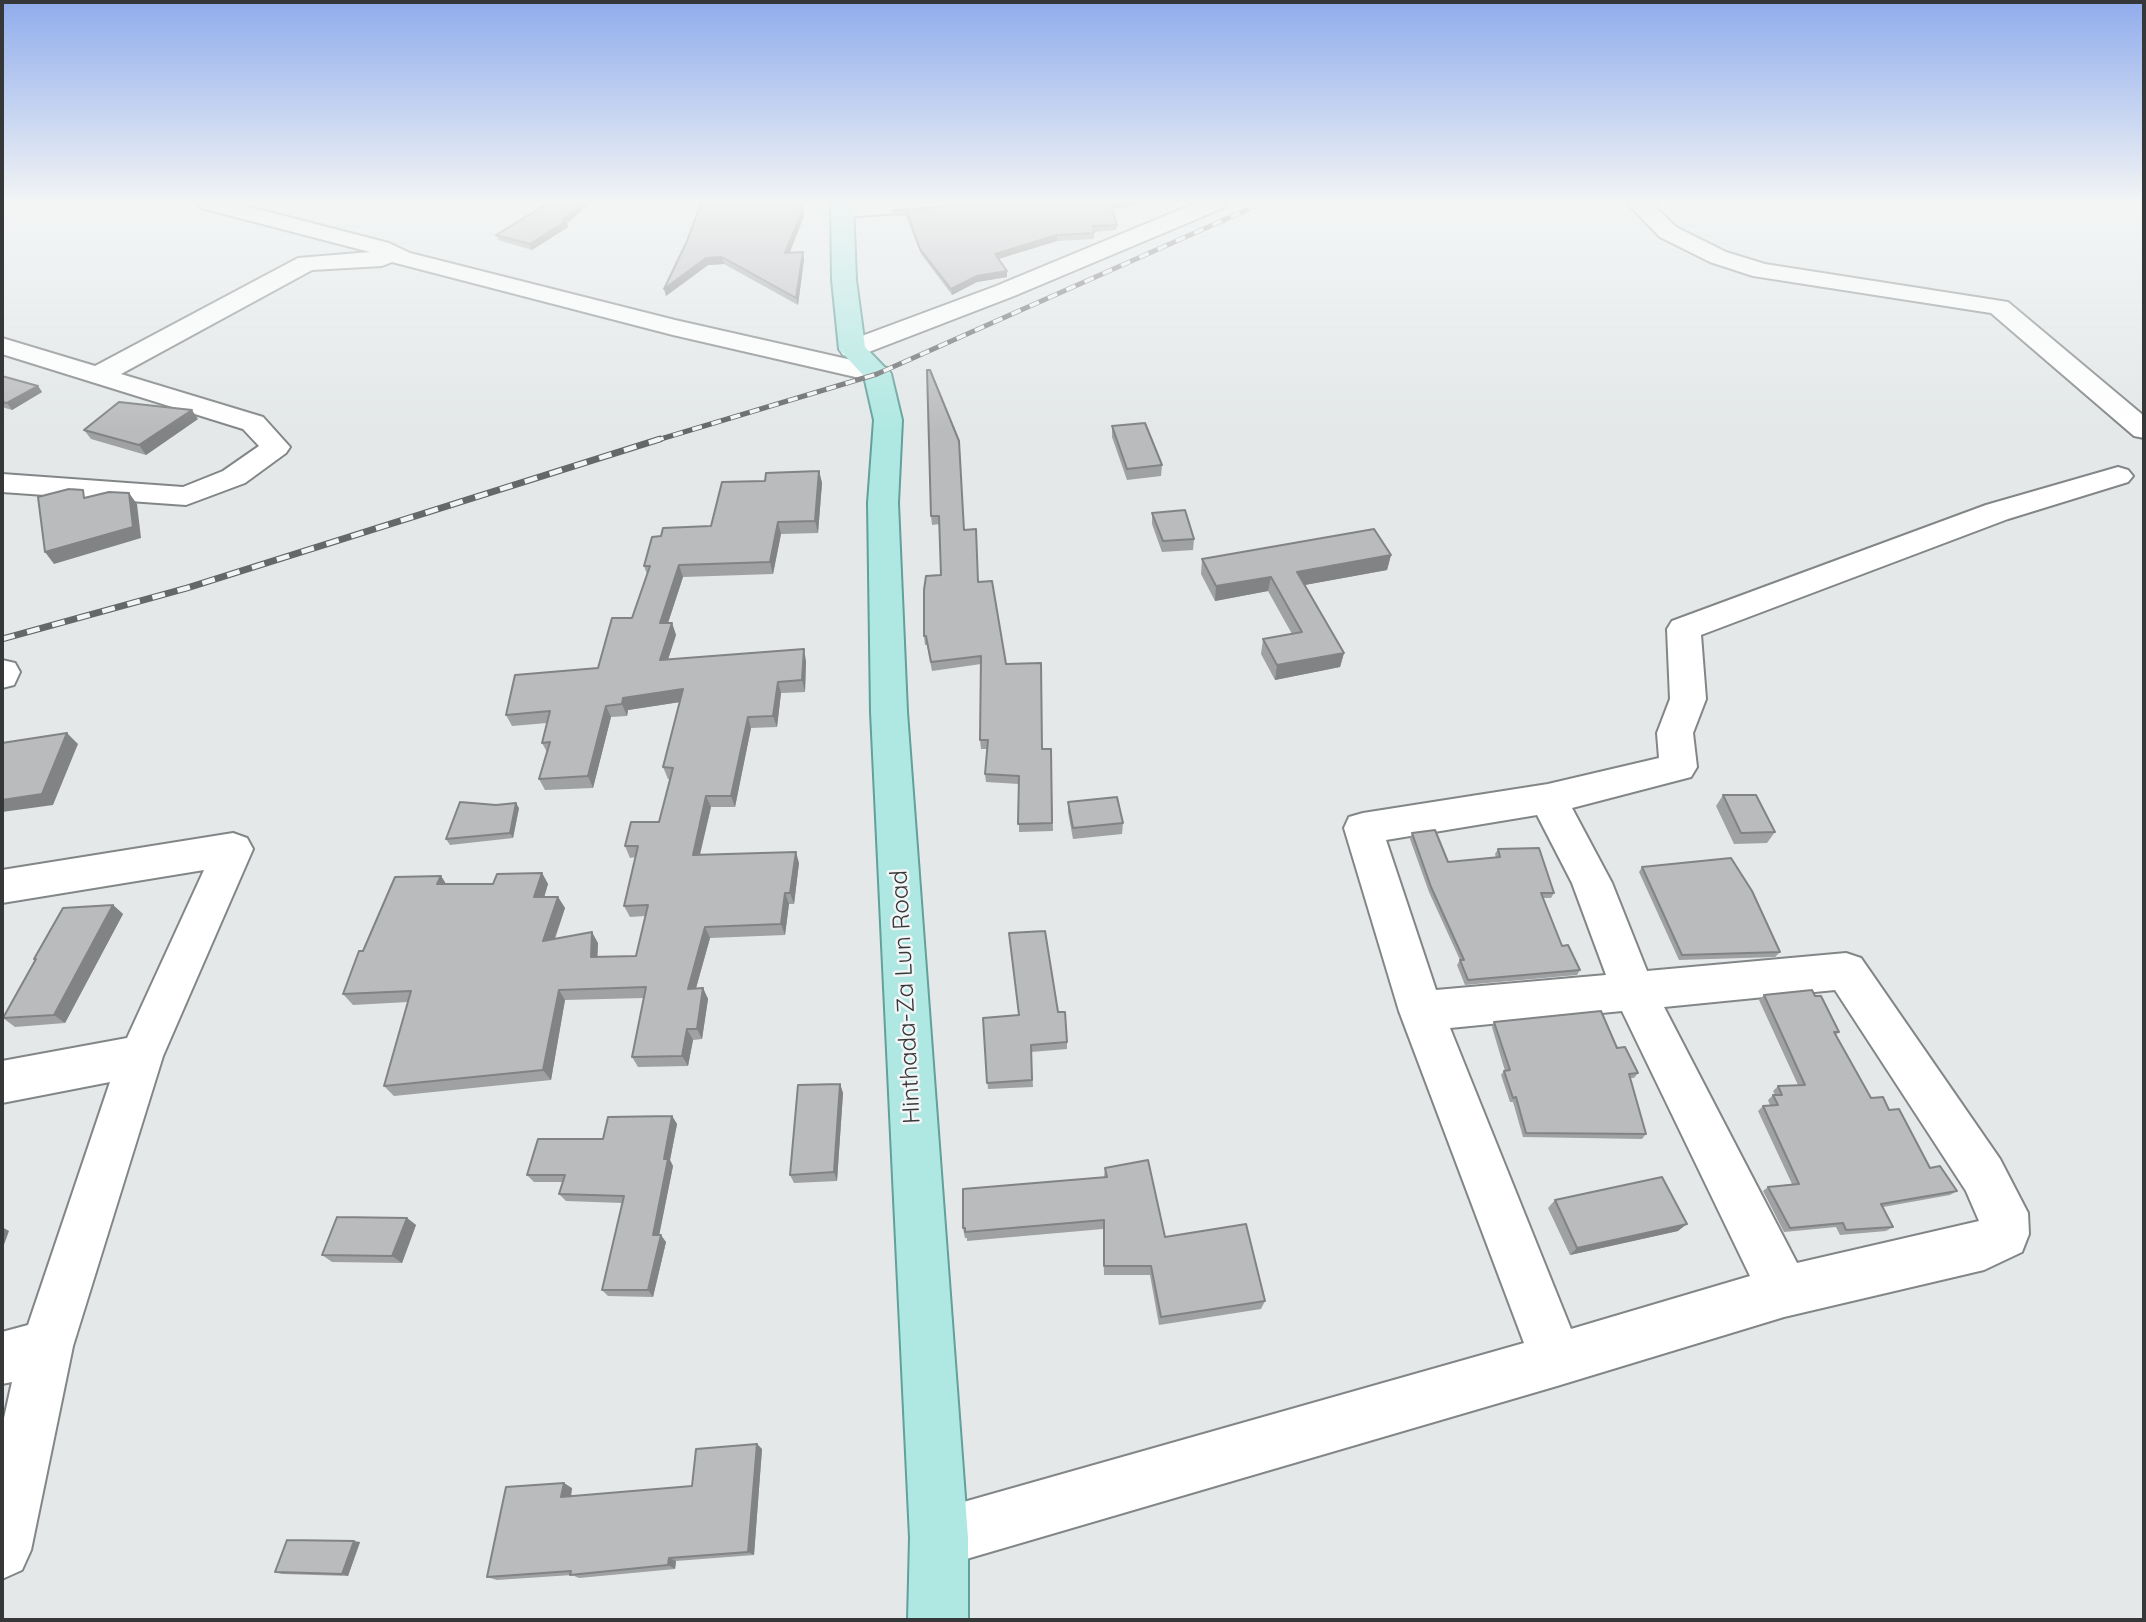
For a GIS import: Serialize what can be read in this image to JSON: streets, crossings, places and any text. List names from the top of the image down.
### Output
{
  "streets": {
    "main road": ["Hinthada-Za Lun Road"]
  }
}
